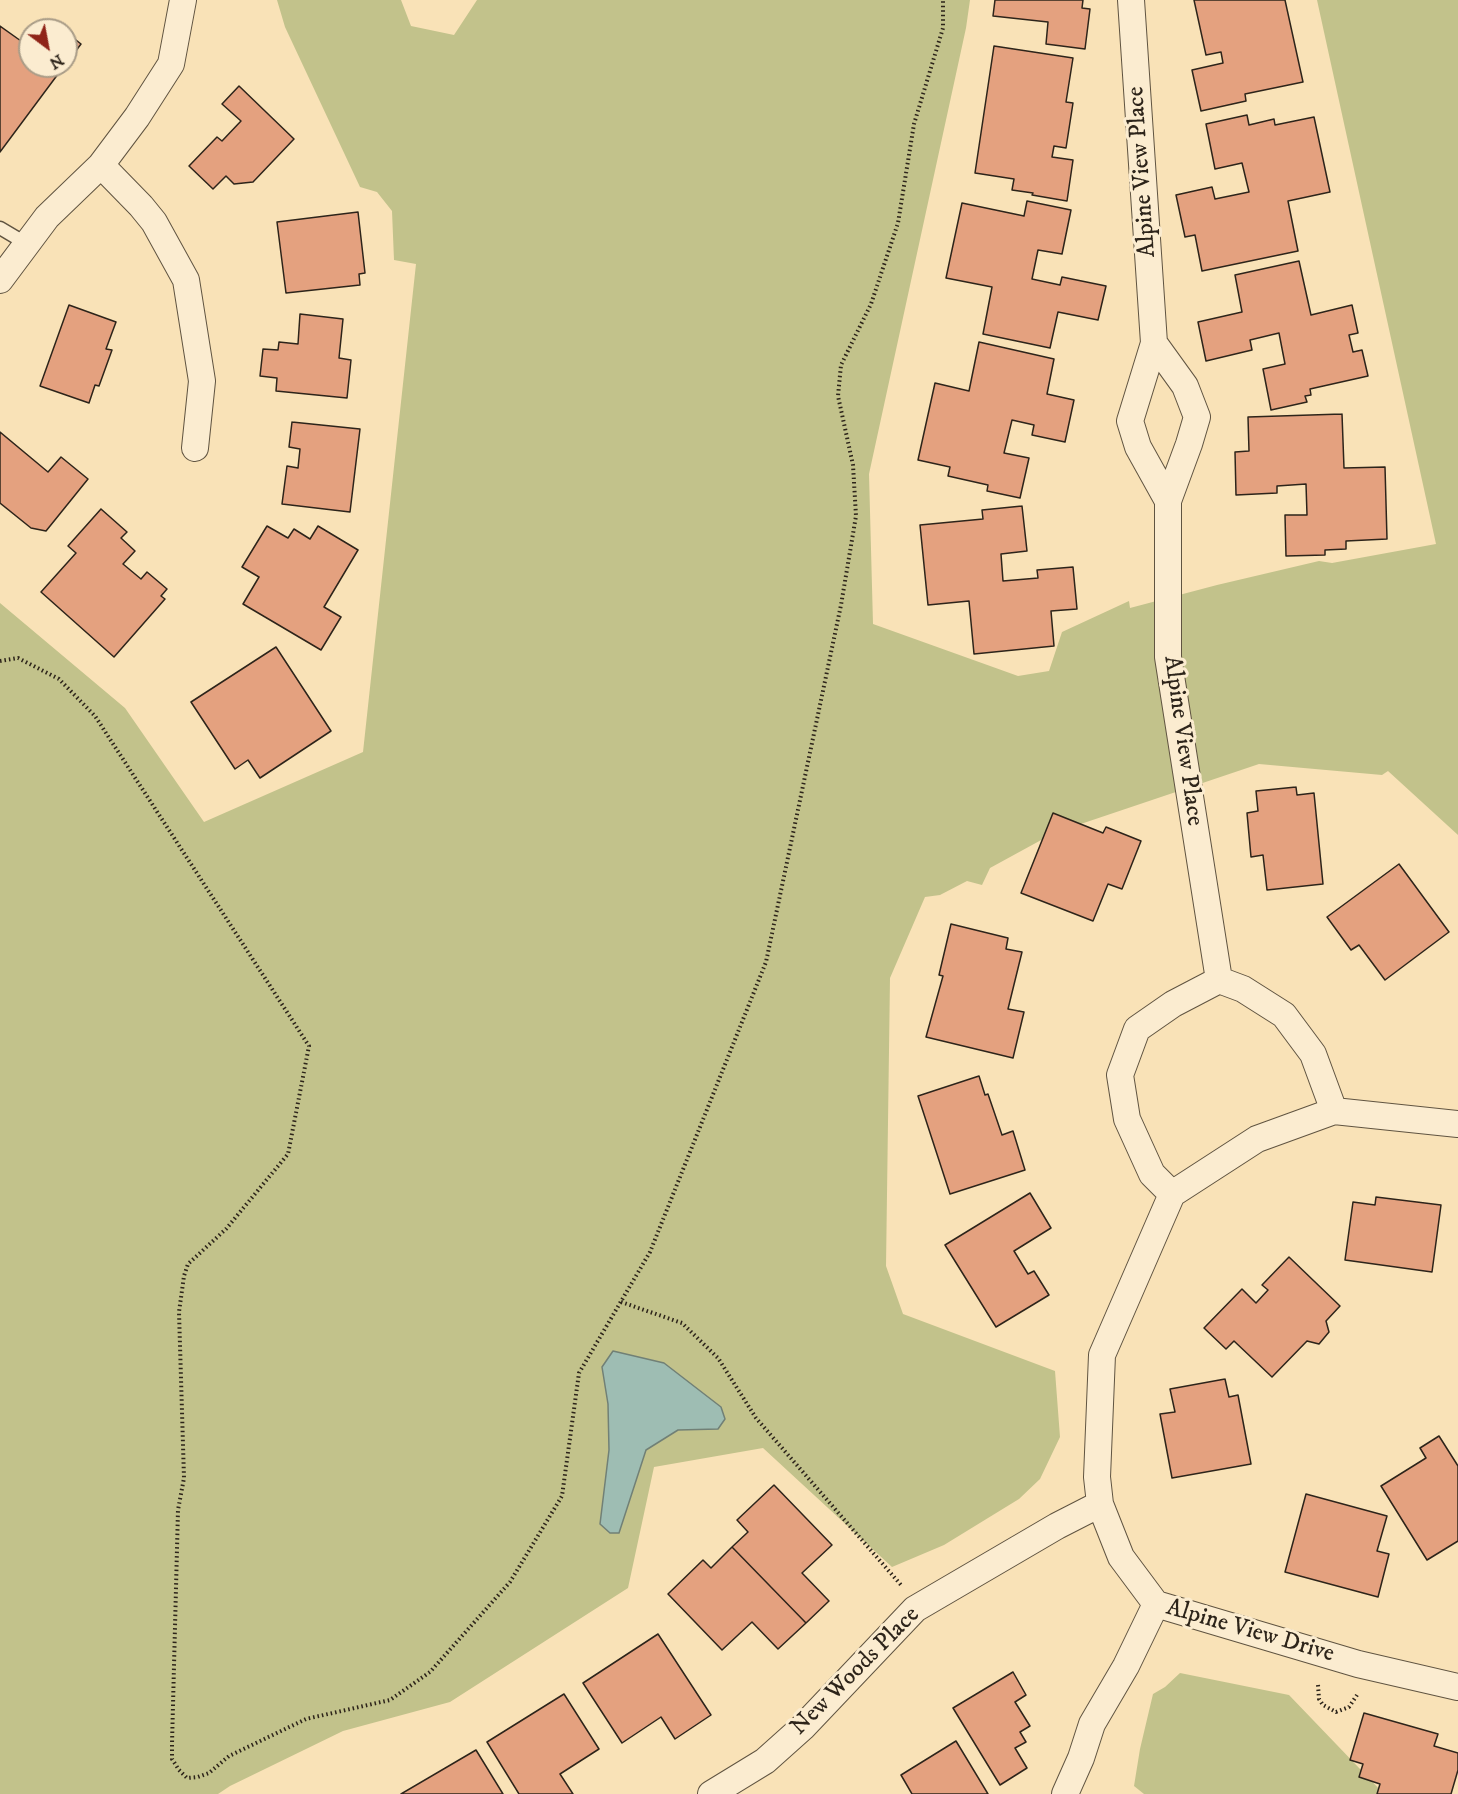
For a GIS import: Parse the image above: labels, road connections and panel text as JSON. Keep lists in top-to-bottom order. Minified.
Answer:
{"streets":{"street":["Alpine View Place","Alpine View Drive","New Woods Place"]},"crossings":[["Alpine View Drive","New Woods Place"]],"north":"bottom right"}
